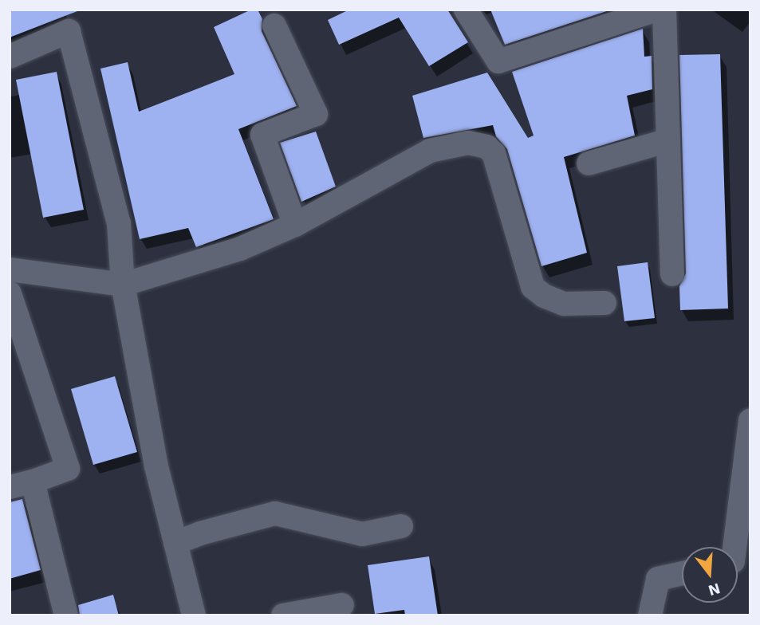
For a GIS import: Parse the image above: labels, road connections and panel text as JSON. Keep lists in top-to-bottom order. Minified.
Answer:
{"north":"bottom"}
